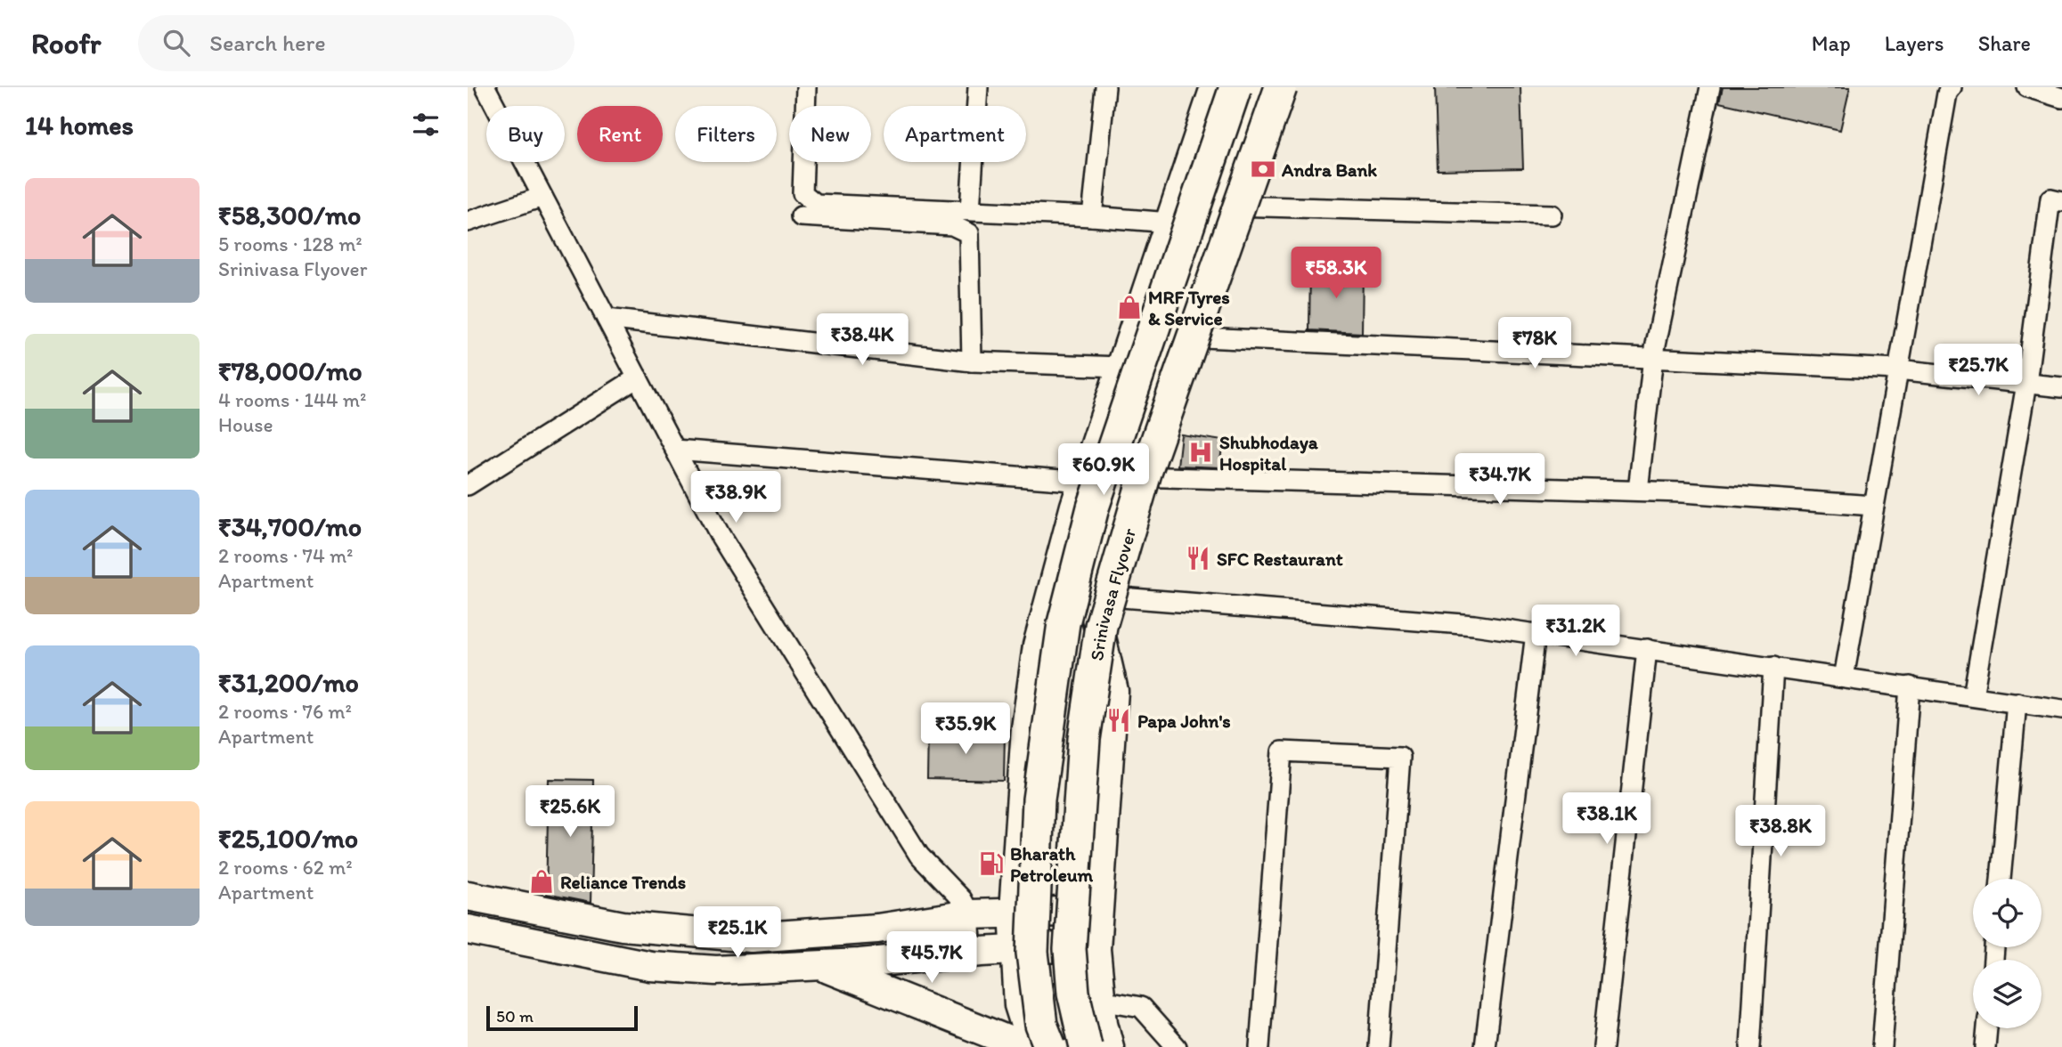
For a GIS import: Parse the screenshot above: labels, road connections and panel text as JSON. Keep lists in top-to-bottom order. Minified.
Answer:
{"streets":{"main road":["Srinivasa Flyover"]},"places":{"bank":["Andra Bank"],"shop":["MRF Tyres & Service","Reliance Trends"],"hospital":["Shubhodaya Hospital"],"restaurant":["SFC Restaurant","Papa John's"],"fuel station":["Bharath Petroleum"]},"scale_bar":"50 m","page":{"header":"Roofr","search":"Search here","nav":["Map","Layers","Share"],"heading":"14 homes","chip":["Buy","Rent","Filters","New","Apartment"],"list":[{"name":"₹58,300/mo","note":"5 rooms · 128 m² · Srinivasa Flyover"},{"name":"₹78,000/mo","note":"4 rooms · 144 m² · House"},{"name":"₹34,700/mo","note":"2 rooms · 74 m² · Apartment"},{"name":"₹31,200/mo","note":"2 rooms · 76 m² · Apartment"},{"name":"₹25,100/mo","note":"2 rooms · 62 m² · Apartment"}],"price":["₹58.3K","₹38.4K","₹78K","₹25.7K","₹60.9K","₹34.7K","₹38.9K","₹31.2K","₹35.9K","₹25.6K","₹38.1K","₹38.8K","₹25.1K","₹45.7K"],"scale":"50 m"}}
